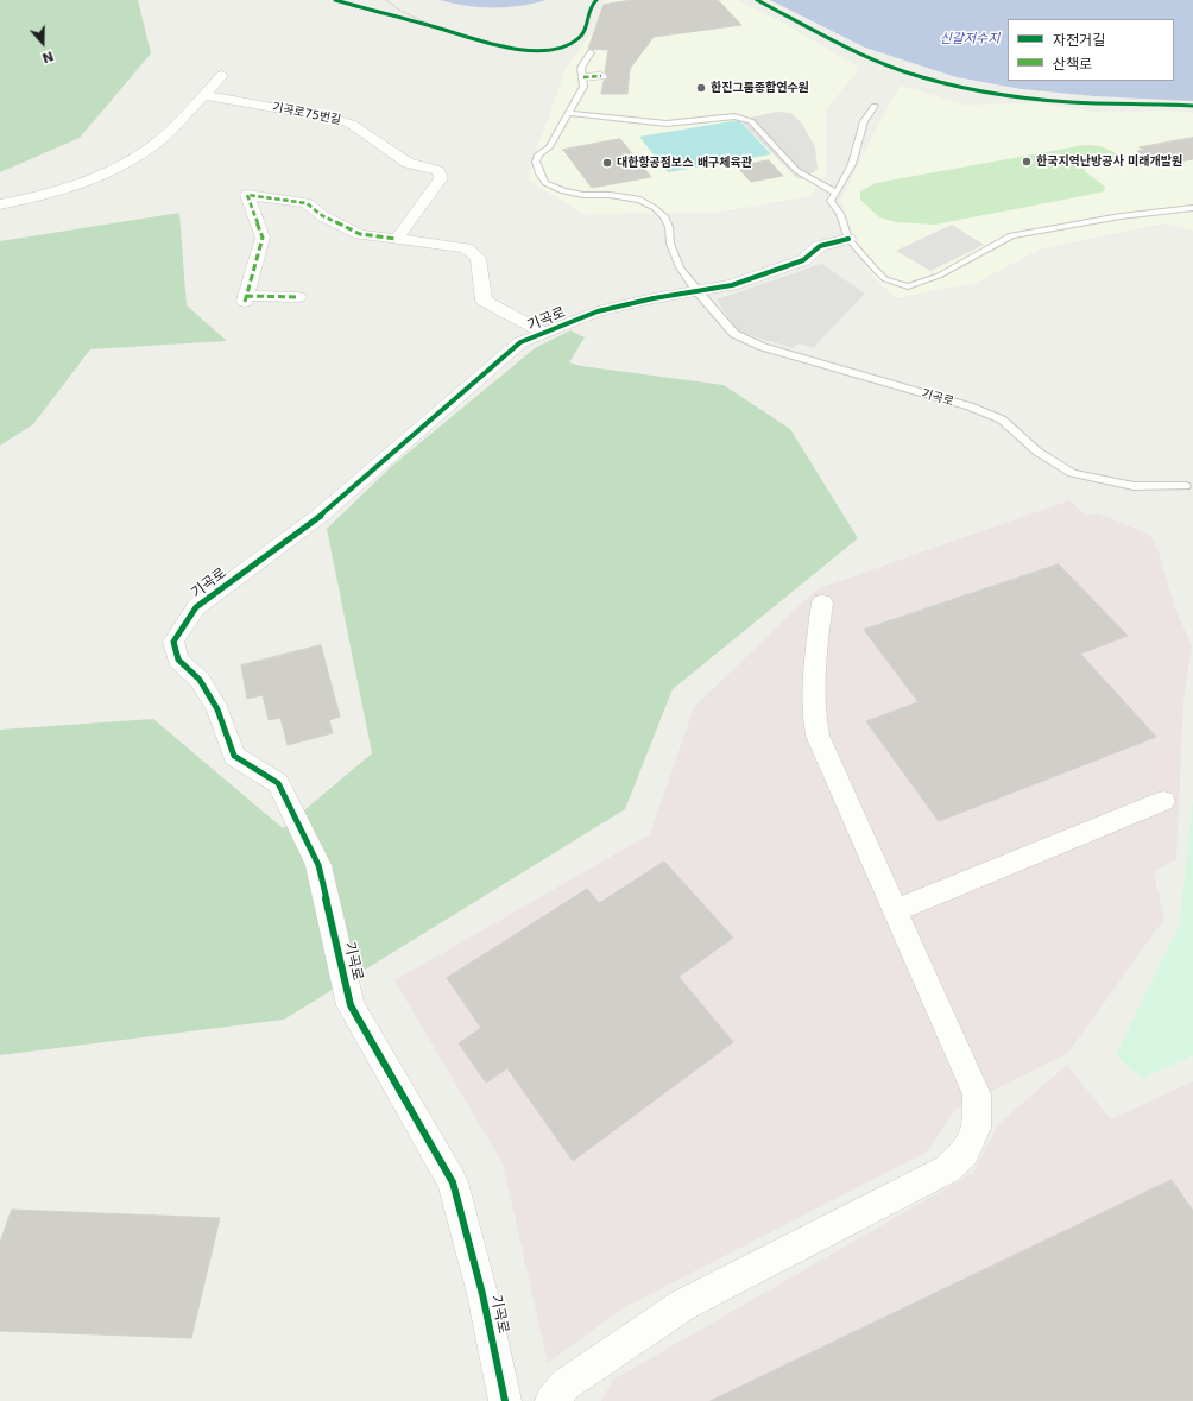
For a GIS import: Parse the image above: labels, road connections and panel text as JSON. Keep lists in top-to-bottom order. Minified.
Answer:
{"streets":{"street":["기곡로75번길","기곡로"]},"water":["신갈저수지"],"places":["한진그룹종합연수원","한국지역난방공사 미래개발원","대한항공점보스 배구체육관"],"legend":["자전거길","산책로"],"north":"bottom"}
